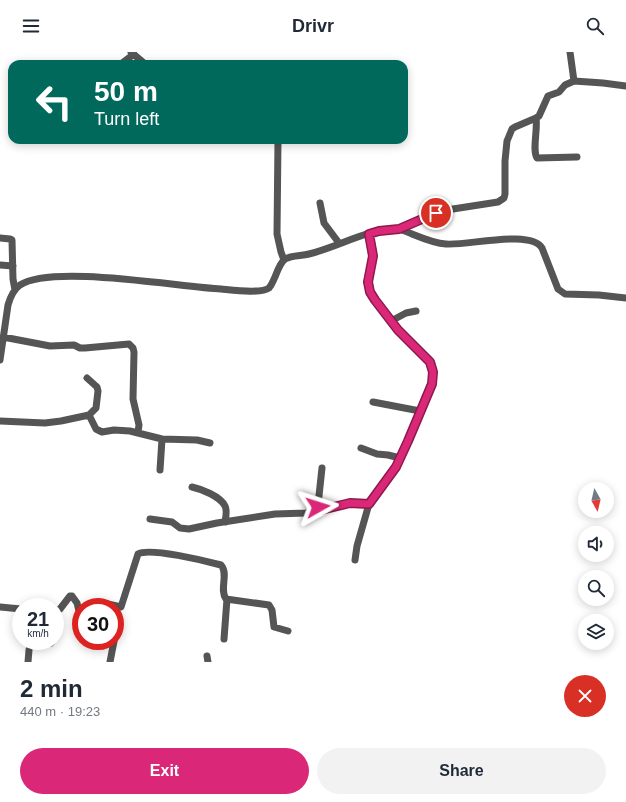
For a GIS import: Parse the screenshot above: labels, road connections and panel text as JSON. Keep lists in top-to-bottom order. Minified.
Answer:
{"north":"bottom","page":{"header":"Drivr","turn":["50 m","Turn left"],"speed":"21 km/h","limit":"30","heading":["2 min","440 m · 19:23"],"buttons":["Exit","Share"]}}
